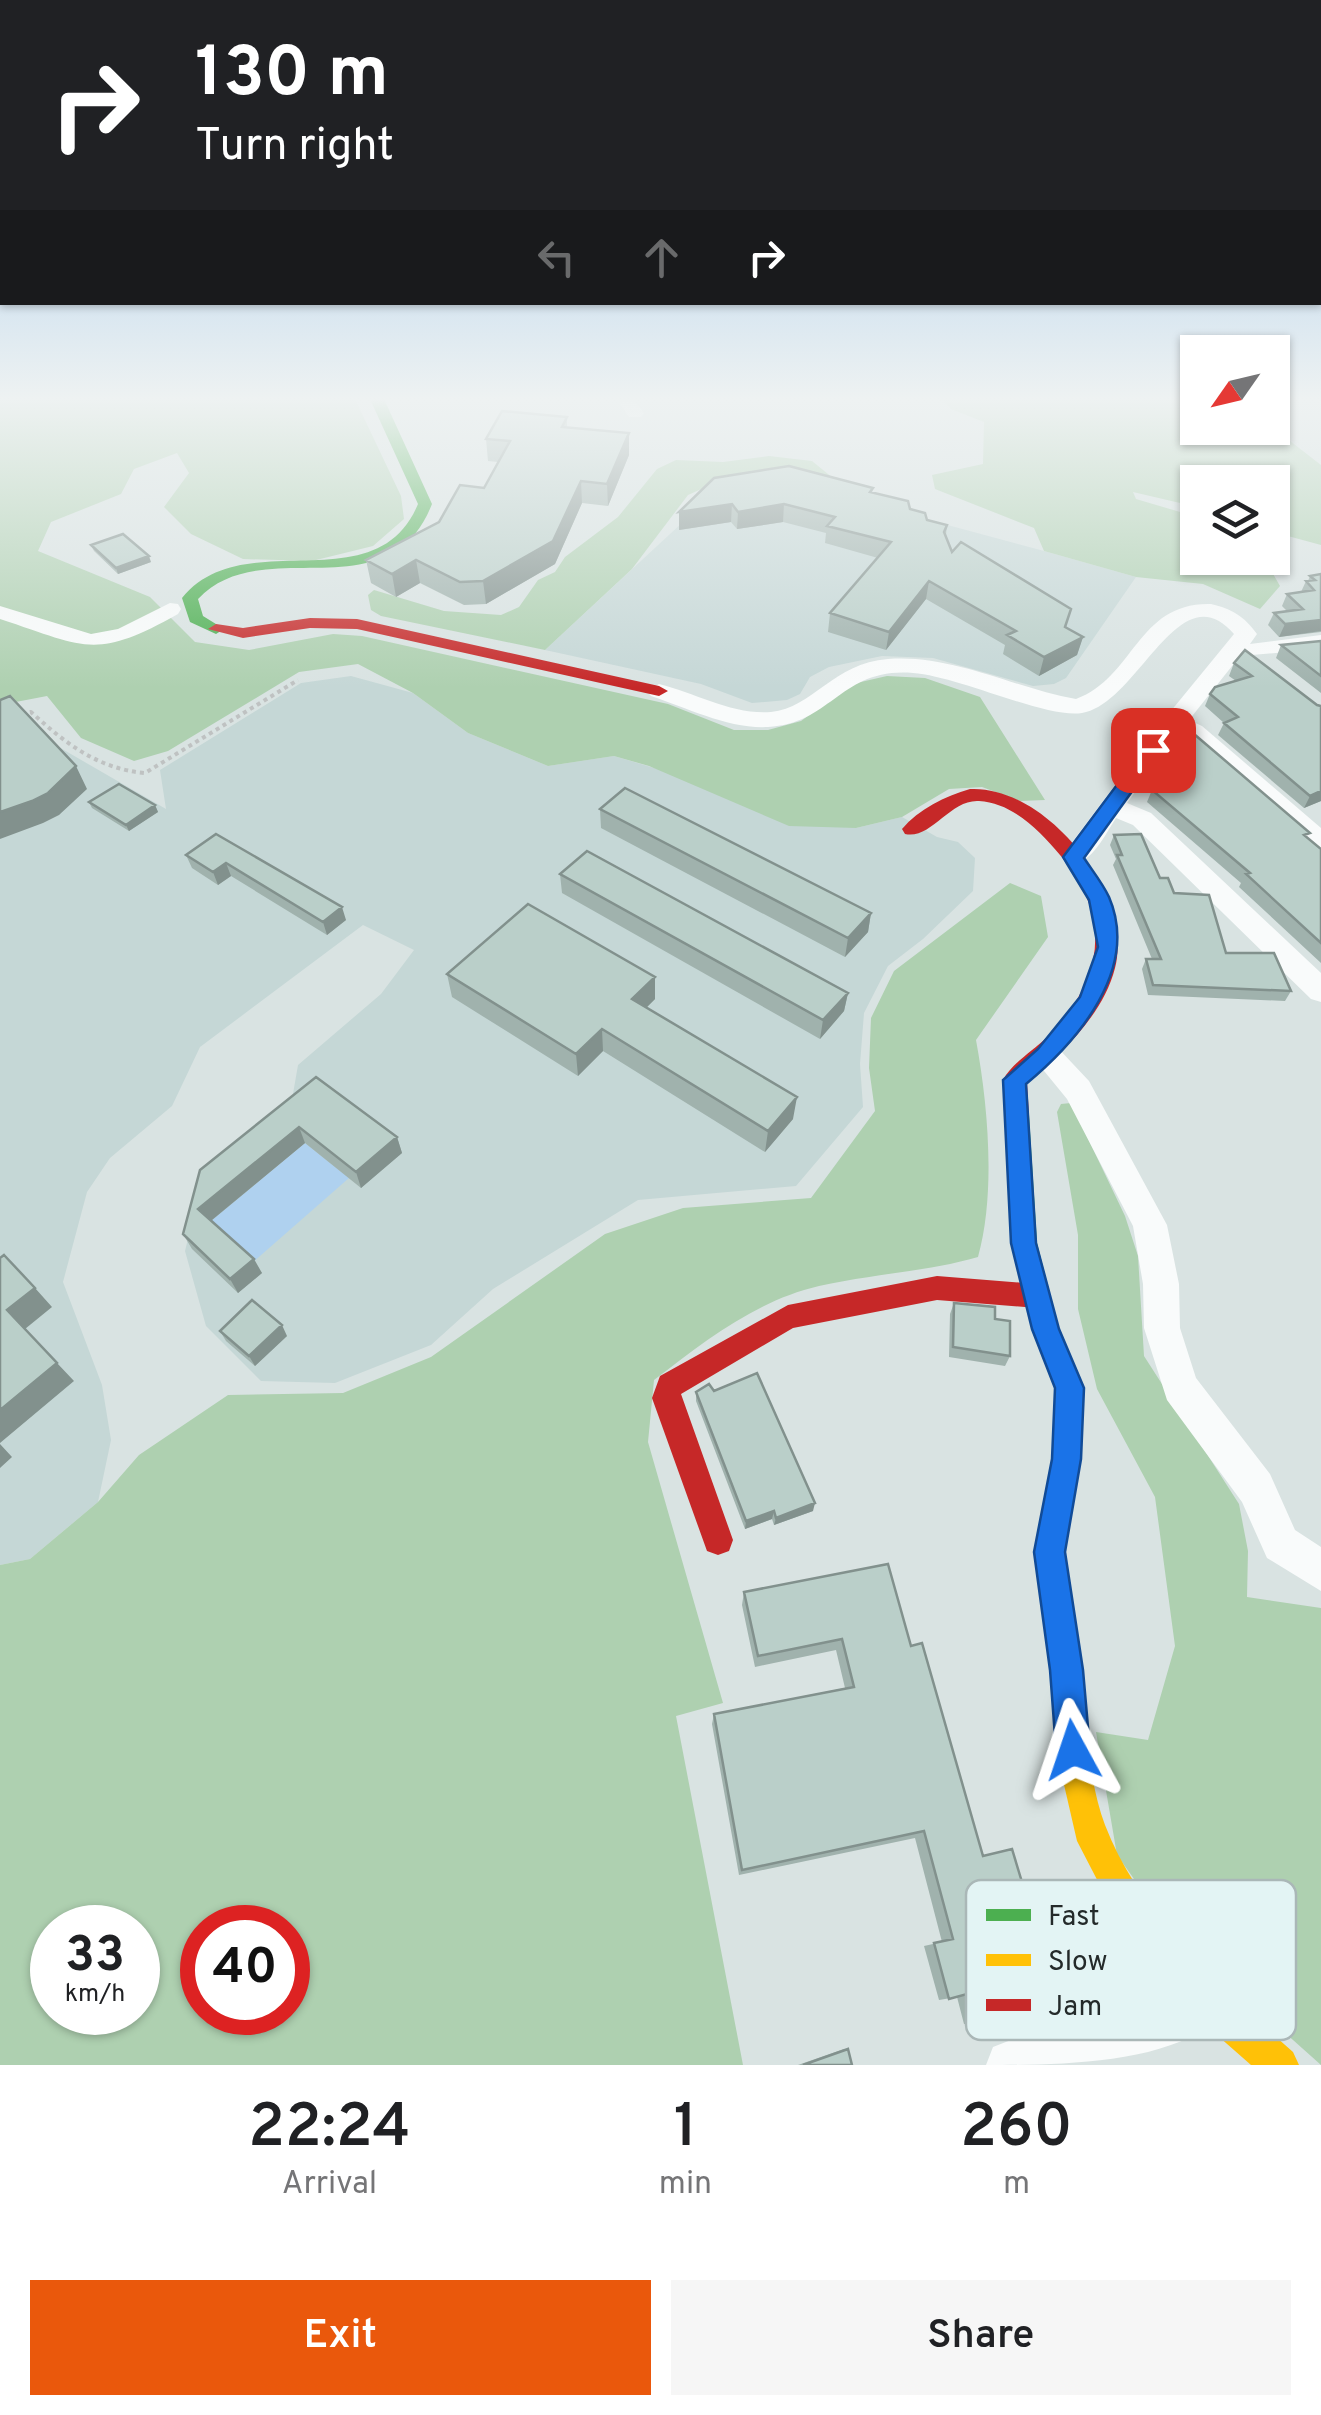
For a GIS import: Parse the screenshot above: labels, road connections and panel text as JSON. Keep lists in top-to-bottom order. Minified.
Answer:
{"legend":["Fast","Slow","Jam"],"north":"bottom left","page":{"turn":["130 m","Turn right"],"speed":"33 km/h","limit":"40","eta":["22:24","Arrival","1","min","260","m"],"buttons":["Exit","Share"]}}
